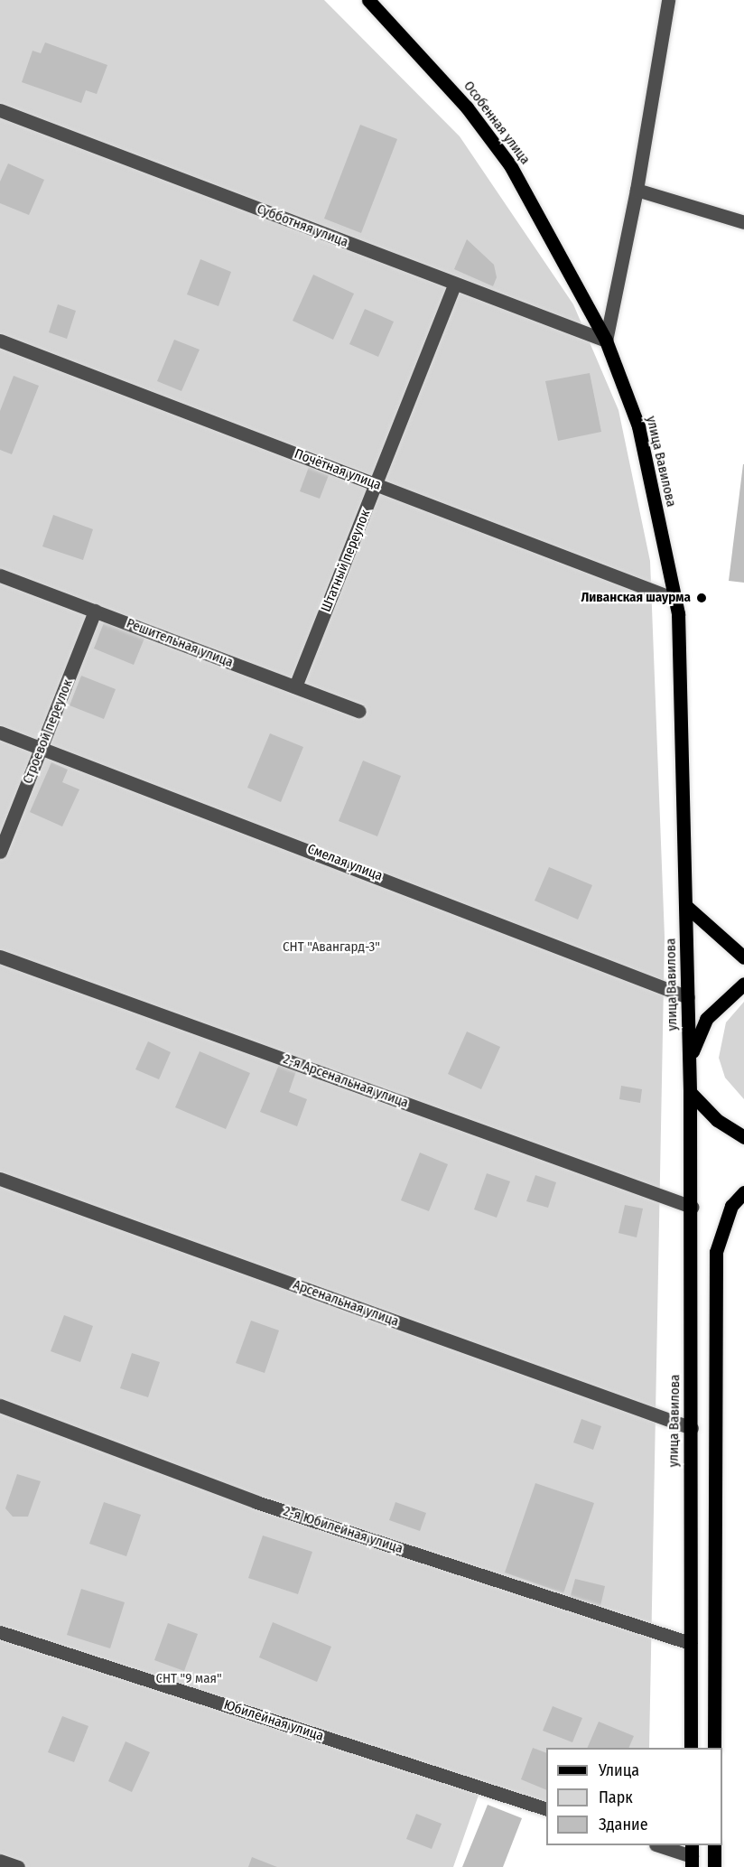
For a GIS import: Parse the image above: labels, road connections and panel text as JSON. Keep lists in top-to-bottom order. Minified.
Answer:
{"streets":{"main road":["Особенная улица","улица Вавилова"],"street":["Субботняя улица","Почётная улица","Штатный переулок","Решительная улица","Строевой переулок","Смелая улица","2-я Арсенальная улица","Арсенальная улица","2-я Юбилейная улица","Юбилейная улица"]},"crossings":[["Особенная улица","Субботняя улица"],["Особенная улица","улица Вавилова"],["Субботняя улица","улица Вавилова"],["Субботняя улица","Штатный переулок"],["улица Вавилова","Почётная улица"],["улица Вавилова","Смелая улица"],["улица Вавилова","2-я Арсенальная улица"],["улица Вавилова","Арсенальная улица"],["улица Вавилова","2-я Юбилейная улица"],["Почётная улица","Штатный переулок"],["Штатный переулок","Решительная улица"],["Решительная улица","Строевой переулок"],["Строевой переулок","Смелая улица"]],"parks":["СНТ \"Авангард-3\"","СНТ \"9 мая\""],"places":["Ливанская шаурма"],"legend":["Улица","Парк","Здание"]}
